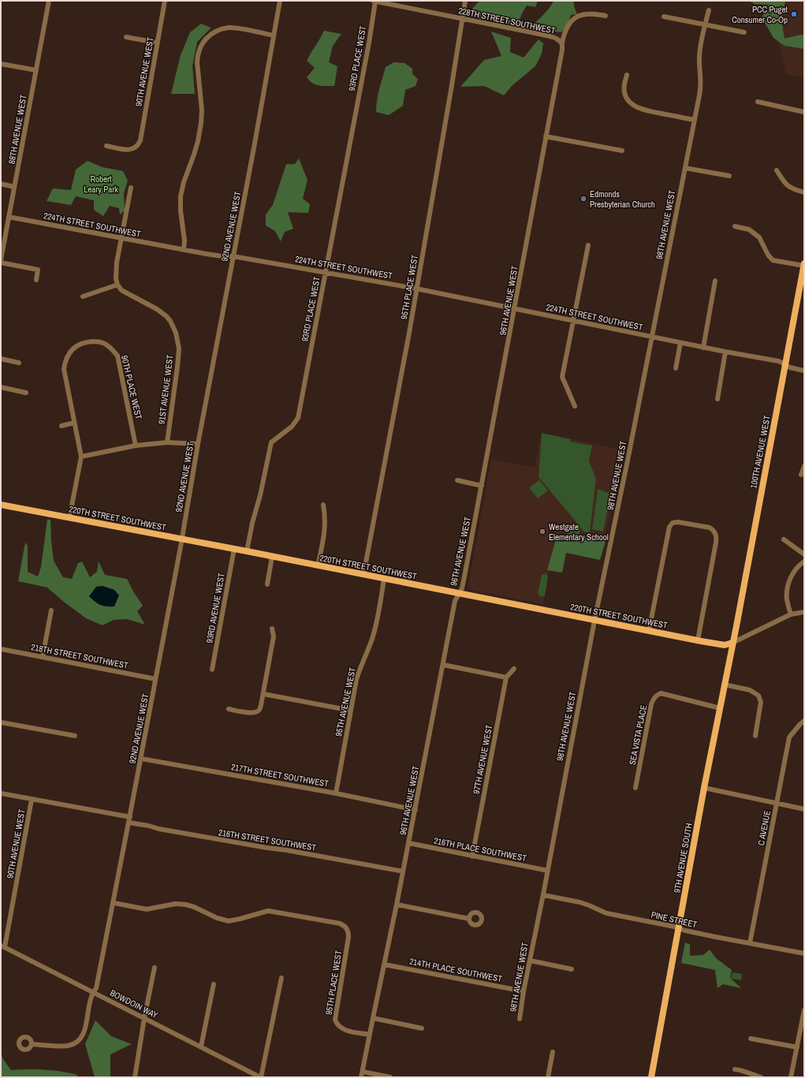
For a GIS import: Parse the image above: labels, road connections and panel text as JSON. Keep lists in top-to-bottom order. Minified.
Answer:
{"streets":{"main road":["100TH AVENUE WEST","220TH STREET SOUTHWEST","9TH AVENUE SOUTH"],"street":["228TH STREET SOUTHWEST","93RD PLACE WEST","90TH AVENUE WEST","88TH AVENUE WEST","224TH STREET SOUTHWEST","98TH AVENUE WEST","92ND AVENUE WEST","95TH PLACE WEST","96TH AVENUE WEST","90TH PLACE WEST","91ST AVENUE WEST","93RD AVENUE WEST","218TH STREET SOUTHWEST","95TH AVENUE WEST","SEA VISTA PLACE","97TH AVENUE WEST","217TH STREET SOUTHWEST","C AVENUE","216TH STREET SOUTHWEST","216TH PLACE SOUTHWEST","PINE STREET","214TH PLACE SOUTHWEST","BOWDOIN WAY"]},"crossings":[["228TH STREET SOUTHWEST","93RD PLACE WEST"],["228TH STREET SOUTHWEST","95TH PLACE WEST"],["228TH STREET SOUTHWEST","96TH AVENUE WEST"],["93RD PLACE WEST","224TH STREET SOUTHWEST"],["93RD PLACE WEST","220TH STREET SOUTHWEST"],["90TH AVENUE WEST","BOWDOIN WAY"],["88TH AVENUE WEST","224TH STREET SOUTHWEST"],["224TH STREET SOUTHWEST","98TH AVENUE WEST"],["224TH STREET SOUTHWEST","92ND AVENUE WEST"],["224TH STREET SOUTHWEST","95TH PLACE WEST"],["224TH STREET SOUTHWEST","96TH AVENUE WEST"],["224TH STREET SOUTHWEST","100TH AVENUE WEST"],["98TH AVENUE WEST","220TH STREET SOUTHWEST"],["98TH AVENUE WEST","216TH PLACE SOUTHWEST"],["98TH AVENUE WEST","PINE STREET"],["98TH AVENUE WEST","214TH PLACE SOUTHWEST"],["92ND AVENUE WEST","95TH PLACE WEST"],["92ND AVENUE WEST","220TH STREET SOUTHWEST"],["92ND AVENUE WEST","218TH STREET SOUTHWEST"],["92ND AVENUE WEST","217TH STREET SOUTHWEST"],["92ND AVENUE WEST","216TH STREET SOUTHWEST"],["92ND AVENUE WEST","BOWDOIN WAY"],["95TH PLACE WEST","96TH AVENUE WEST"],["95TH PLACE WEST","220TH STREET SOUTHWEST"],["96TH AVENUE WEST","220TH STREET SOUTHWEST"],["96TH AVENUE WEST","217TH STREET SOUTHWEST"],["96TH AVENUE WEST","216TH STREET SOUTHWEST"],["96TH AVENUE WEST","216TH PLACE SOUTHWEST"],["96TH AVENUE WEST","214TH PLACE SOUTHWEST"],["100TH AVENUE WEST","220TH STREET SOUTHWEST"],["100TH AVENUE WEST","9TH AVENUE SOUTH"],["220TH STREET SOUTHWEST","93RD AVENUE WEST"],["220TH STREET SOUTHWEST","95TH AVENUE WEST"],["220TH STREET SOUTHWEST","9TH AVENUE SOUTH"],["95TH AVENUE WEST","217TH STREET SOUTHWEST"],["SEA VISTA PLACE","9TH AVENUE SOUTH"],["97TH AVENUE WEST","216TH PLACE SOUTHWEST"],["C AVENUE","PINE STREET"],["9TH AVENUE SOUTH","PINE STREET"]],"parks":["Robert Leary Park"],"places":["PCC Puget Consumer Co-Op","Edmonds Presbyterian Church","Westgate Elementary School"]}
